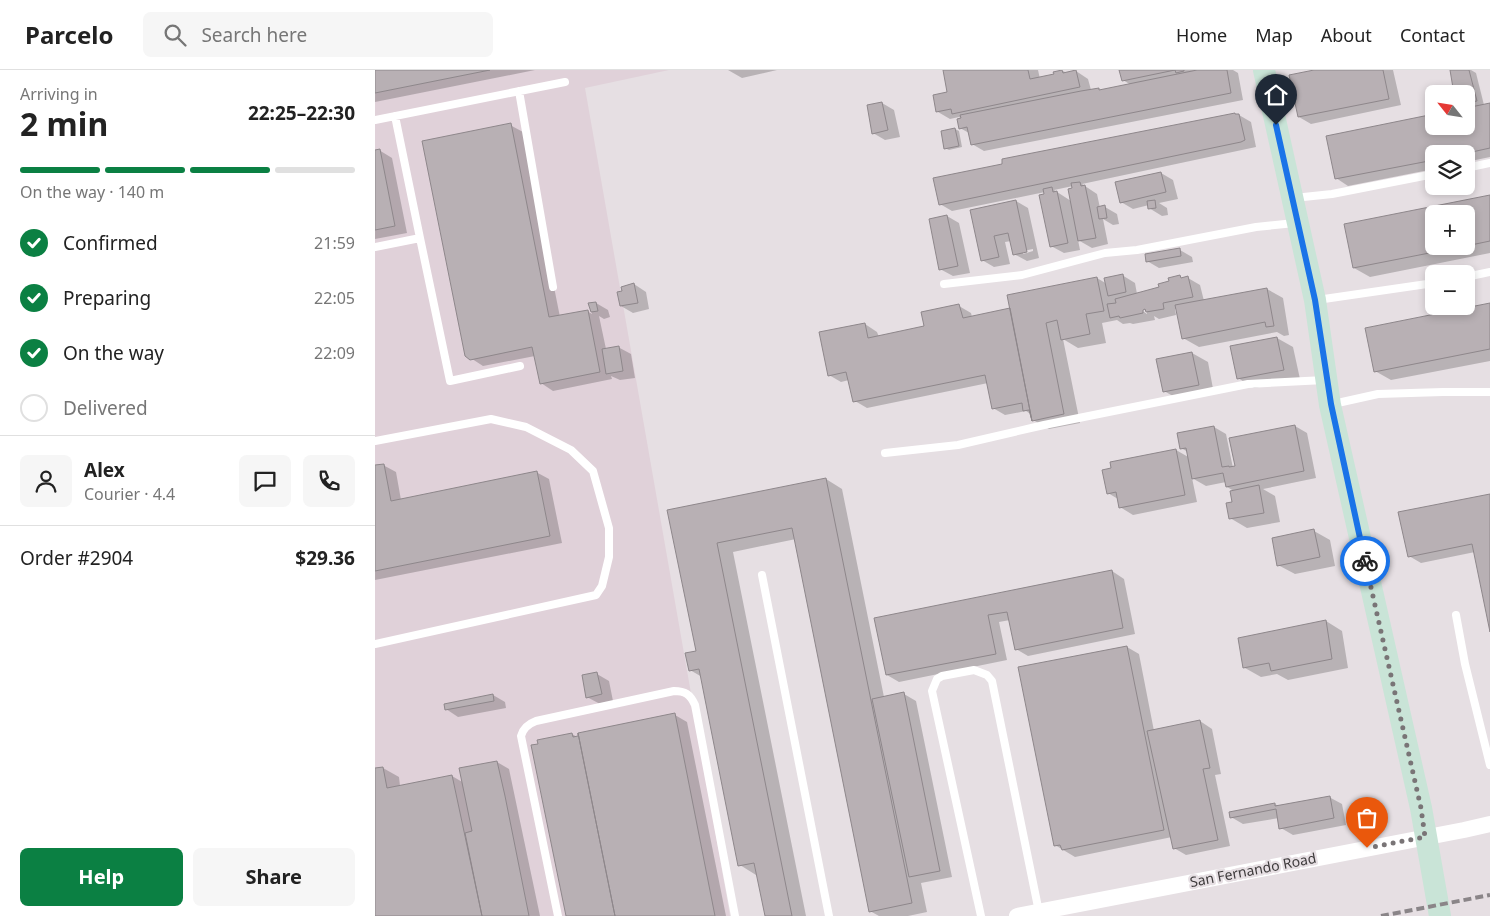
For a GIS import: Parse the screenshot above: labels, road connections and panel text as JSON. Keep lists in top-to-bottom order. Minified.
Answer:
{"streets":{"street":["San Fernando Road"]},"north":"top left","page":{"header":"Parcelo","search":"Search here","nav":["Home","Map","About","Contact"],"heading":["2 min","Arriving in","22:25–22:30"],"panel":["Alex","Courier · 4.4","Order #2904","$29.36"],"map_buttons":["+","−"],"bar":"On the way · 140 m","list":[["Confirmed","21:59"],["Preparing","22:05"],["On the way","22:09"],"Delivered"],"buttons":["Help","Share"]}}
